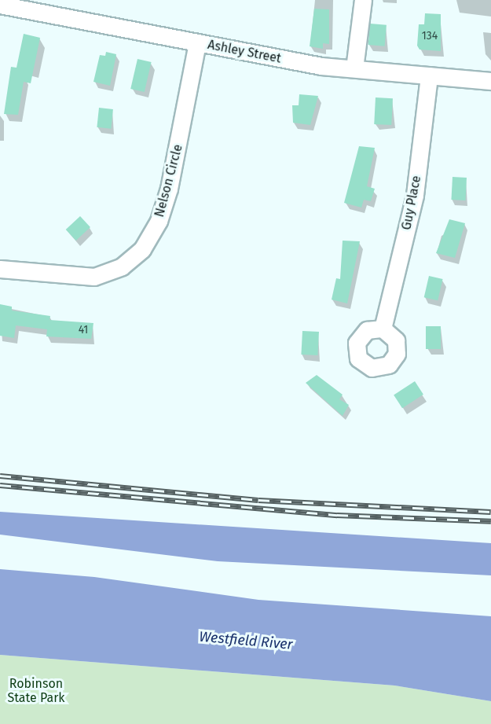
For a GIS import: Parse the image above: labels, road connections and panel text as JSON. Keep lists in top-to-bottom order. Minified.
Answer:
{"streets":{"street":["Ashley Street","Nelson Circle","Guy Place"]},"crossings":[["Ashley Street","Nelson Circle"],["Ashley Street","Guy Place"]],"water":["Westfield River"],"parks":["Robinson State Park"],"house_numbers":["134","41"]}
